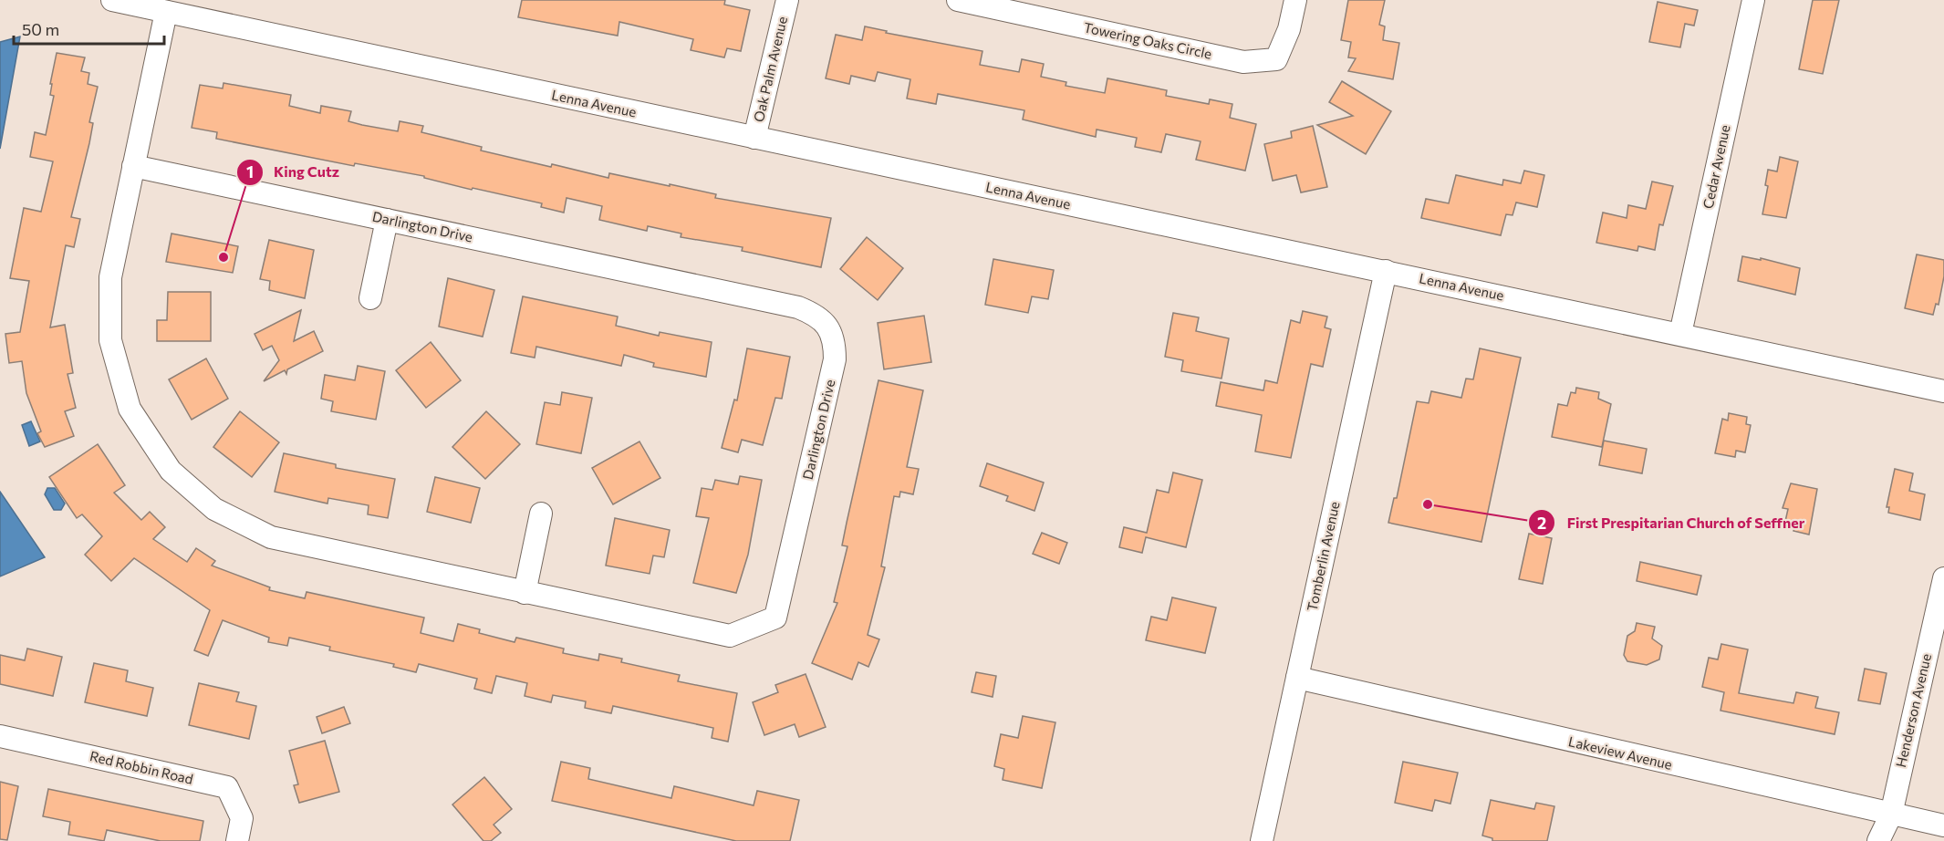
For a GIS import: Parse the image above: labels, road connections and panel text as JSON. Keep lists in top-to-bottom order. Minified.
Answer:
{"streets":{"street":["Towering Oaks Circle","Oak Palm Avenue","Lenna Avenue","Cedar Avenue","Darlington Drive","Tomberlin Avenue","Henderson Avenue","Lakeview Avenue","Red Robbin Road"]},"crossings":[["Oak Palm Avenue","Lenna Avenue"],["Lenna Avenue","Cedar Avenue"],["Lenna Avenue","Tomberlin Avenue"],["Tomberlin Avenue","Lakeview Avenue"],["Henderson Avenue","Lakeview Avenue"]],"places":["King Cutz","First Prespitarian Church of Seffner"],"scale_bar":"50 m"}
